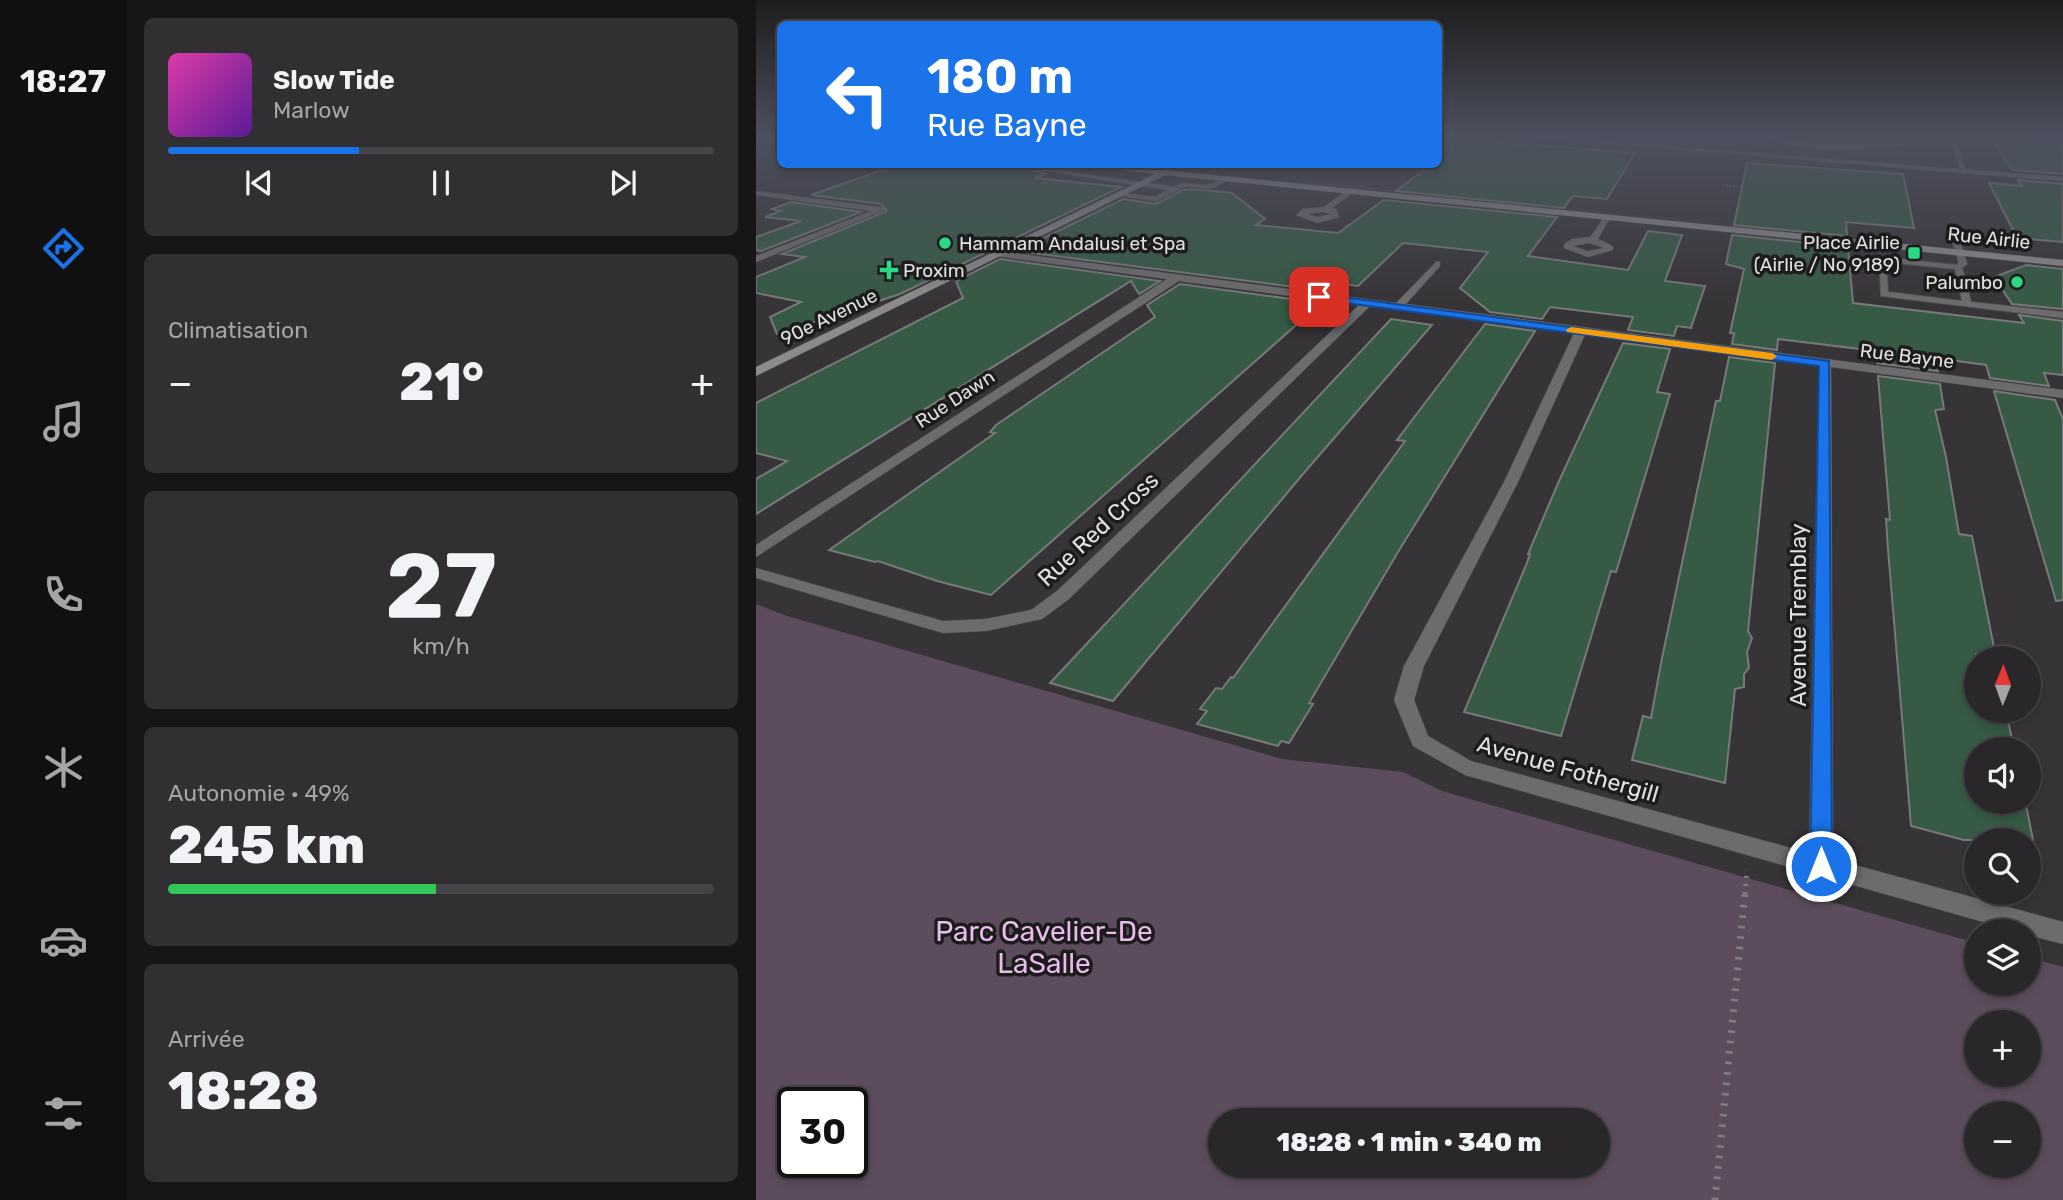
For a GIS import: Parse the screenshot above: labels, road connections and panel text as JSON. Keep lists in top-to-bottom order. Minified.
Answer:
{"streets":{"main road":["Rue Airlie","90e Avenue"],"street":["Rue Bayne","Rue Dawn","Rue Red Cross","Avenue Tremblay","Avenue Fothergill"]},"crossings":[["90e Avenue","Rue Bayne"],["Rue Bayne","Rue Dawn"],["Rue Bayne","Rue Red Cross"],["Rue Bayne","Avenue Tremblay"],["Rue Bayne","Avenue Fothergill"],["Avenue Tremblay","Avenue Fothergill"]],"parks":["Parc Cavelier-De LaSalle"],"places":{"other":["Hammam Andalusi et Spa","Palumbo"],"transit":["Place Airlie (Airlie / No 9189)"],"health":["Proxim"]},"north":"top","page":{"tabs":"18:27","turn":["180 m","Rue Bayne"],"song":["Slow Tide","Marlow"],"tile":["Climatisation",["27","km/h"],["Autonomie · 49%","245 km"],["Arrivée","18:28"]],"heat":["−","21°","+"],"map_buttons":["+","−"],"limit":"30","trip":"18:28 · 1 min · 340 m"}}
